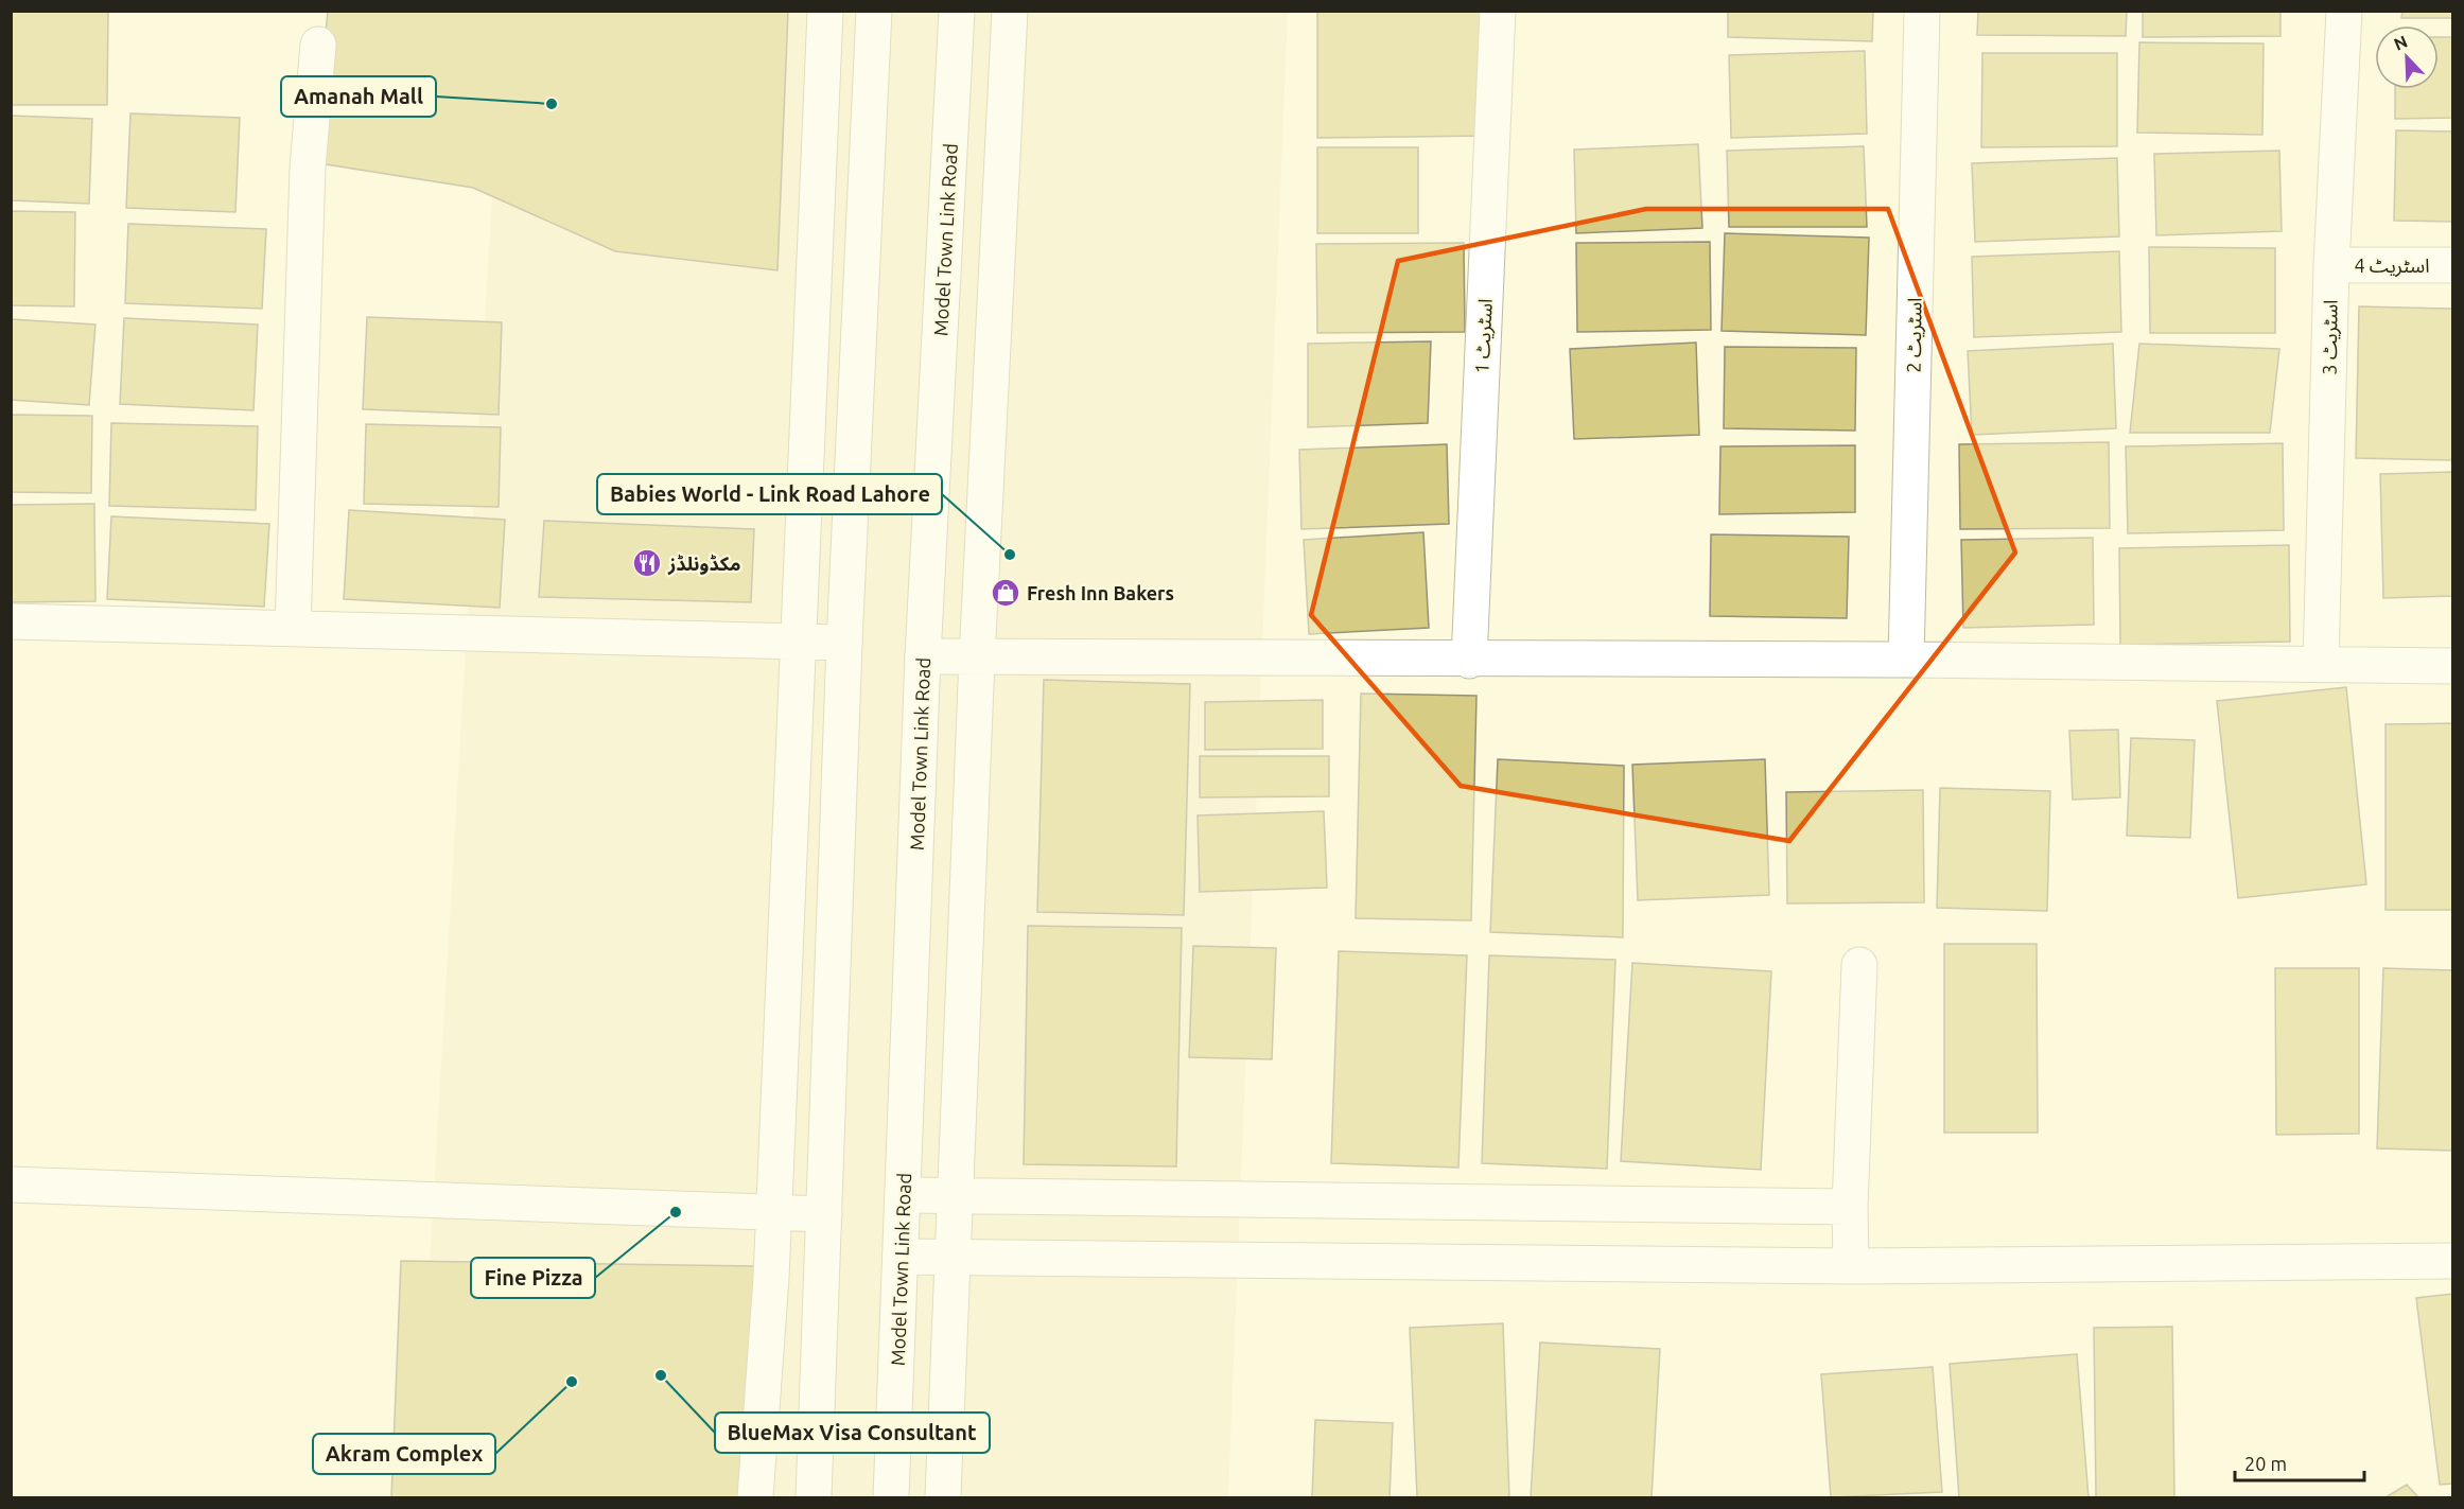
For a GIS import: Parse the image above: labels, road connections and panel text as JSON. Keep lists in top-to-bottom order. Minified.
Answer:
{"streets":{"street":["Model Town Link Road","اسٹریٹ 4","اسٹریٹ 2","اسٹریٹ 1","اسٹریٹ 3"]},"crossings":[["اسٹریٹ 4","اسٹریٹ 3"]],"places":{"other":["Amanah Mall","Babies World - Link Road Lahore","Fine Pizza","BlueMax Visa Consultant","Akram Complex"],"restaurant":["مکڈونلڈز"],"shop":["Fresh Inn Bakers"]},"scale_bar":"20 m","north":"top left"}
